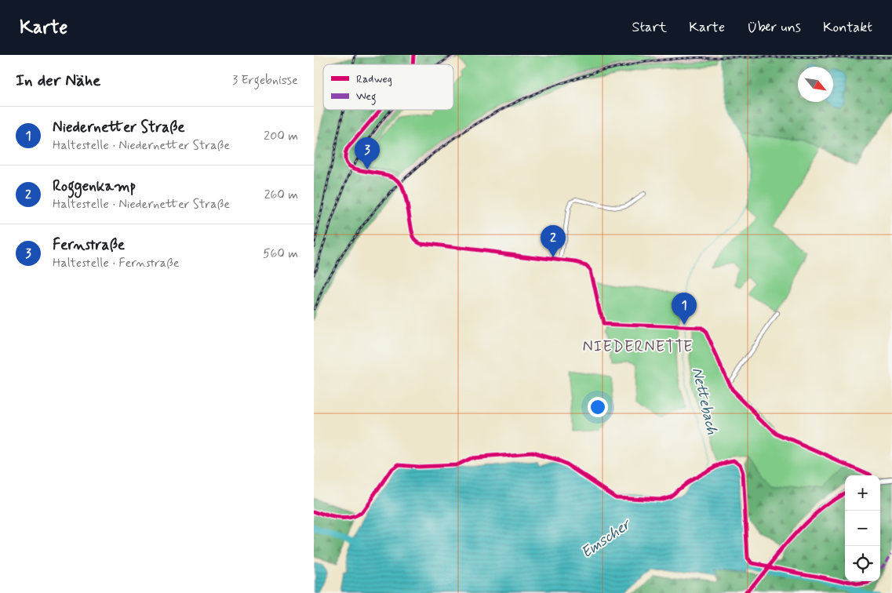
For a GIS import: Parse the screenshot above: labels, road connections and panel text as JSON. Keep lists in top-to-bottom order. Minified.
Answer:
{"districts":["NIEDERNETTE"],"water":["Nettebach","Emscher"],"legend":["Radweg","Weg"],"north":"bottom right","page":{"header":"Karte","nav":["Start","Karte","Über uns","Kontakt"],"heading":["In der Nähe","3 Ergebnisse"],"list":[{"mark":"1","name":"Niedernetter Straße","note":"Haltestelle · Niedernetter Straße","value":"200 m"},{"mark":"2","name":"Roggenkamp","note":"Haltestelle · Niedernetter Straße","value":"260 m"},{"mark":"3","name":"Fernstraße","note":"Haltestelle · Fernstraße","value":"560 m"}],"pins":["3","2","1"],"map_buttons":["+","−"]}}
